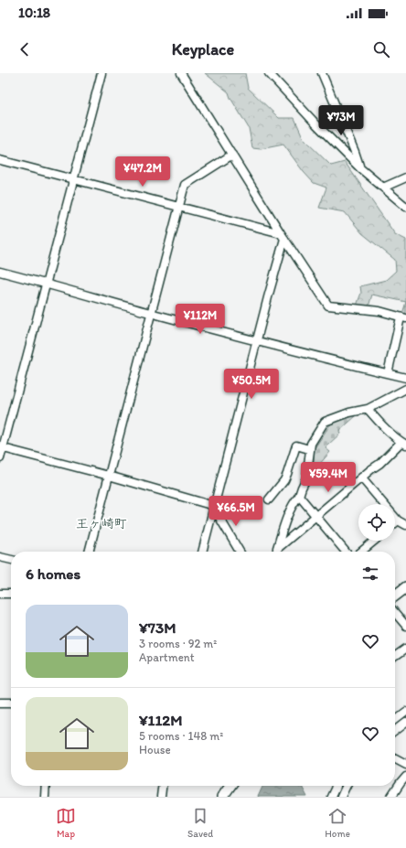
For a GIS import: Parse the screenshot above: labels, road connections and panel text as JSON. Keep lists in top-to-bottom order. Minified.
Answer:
{"districts":["王ヶ崎町"],"page":{"status":"10:18","header":"Keyplace","price":["¥73M","¥47.2M","¥112M","¥50.5M","¥59.4M","¥66.5M"],"heading":"6 homes","list":[{"name":"¥73M","note":"3 rooms · 92 m² · Apartment"},{"name":"¥112M","note":"5 rooms · 148 m² · House"}],"tabs":["Map","Saved","Home"]}}
